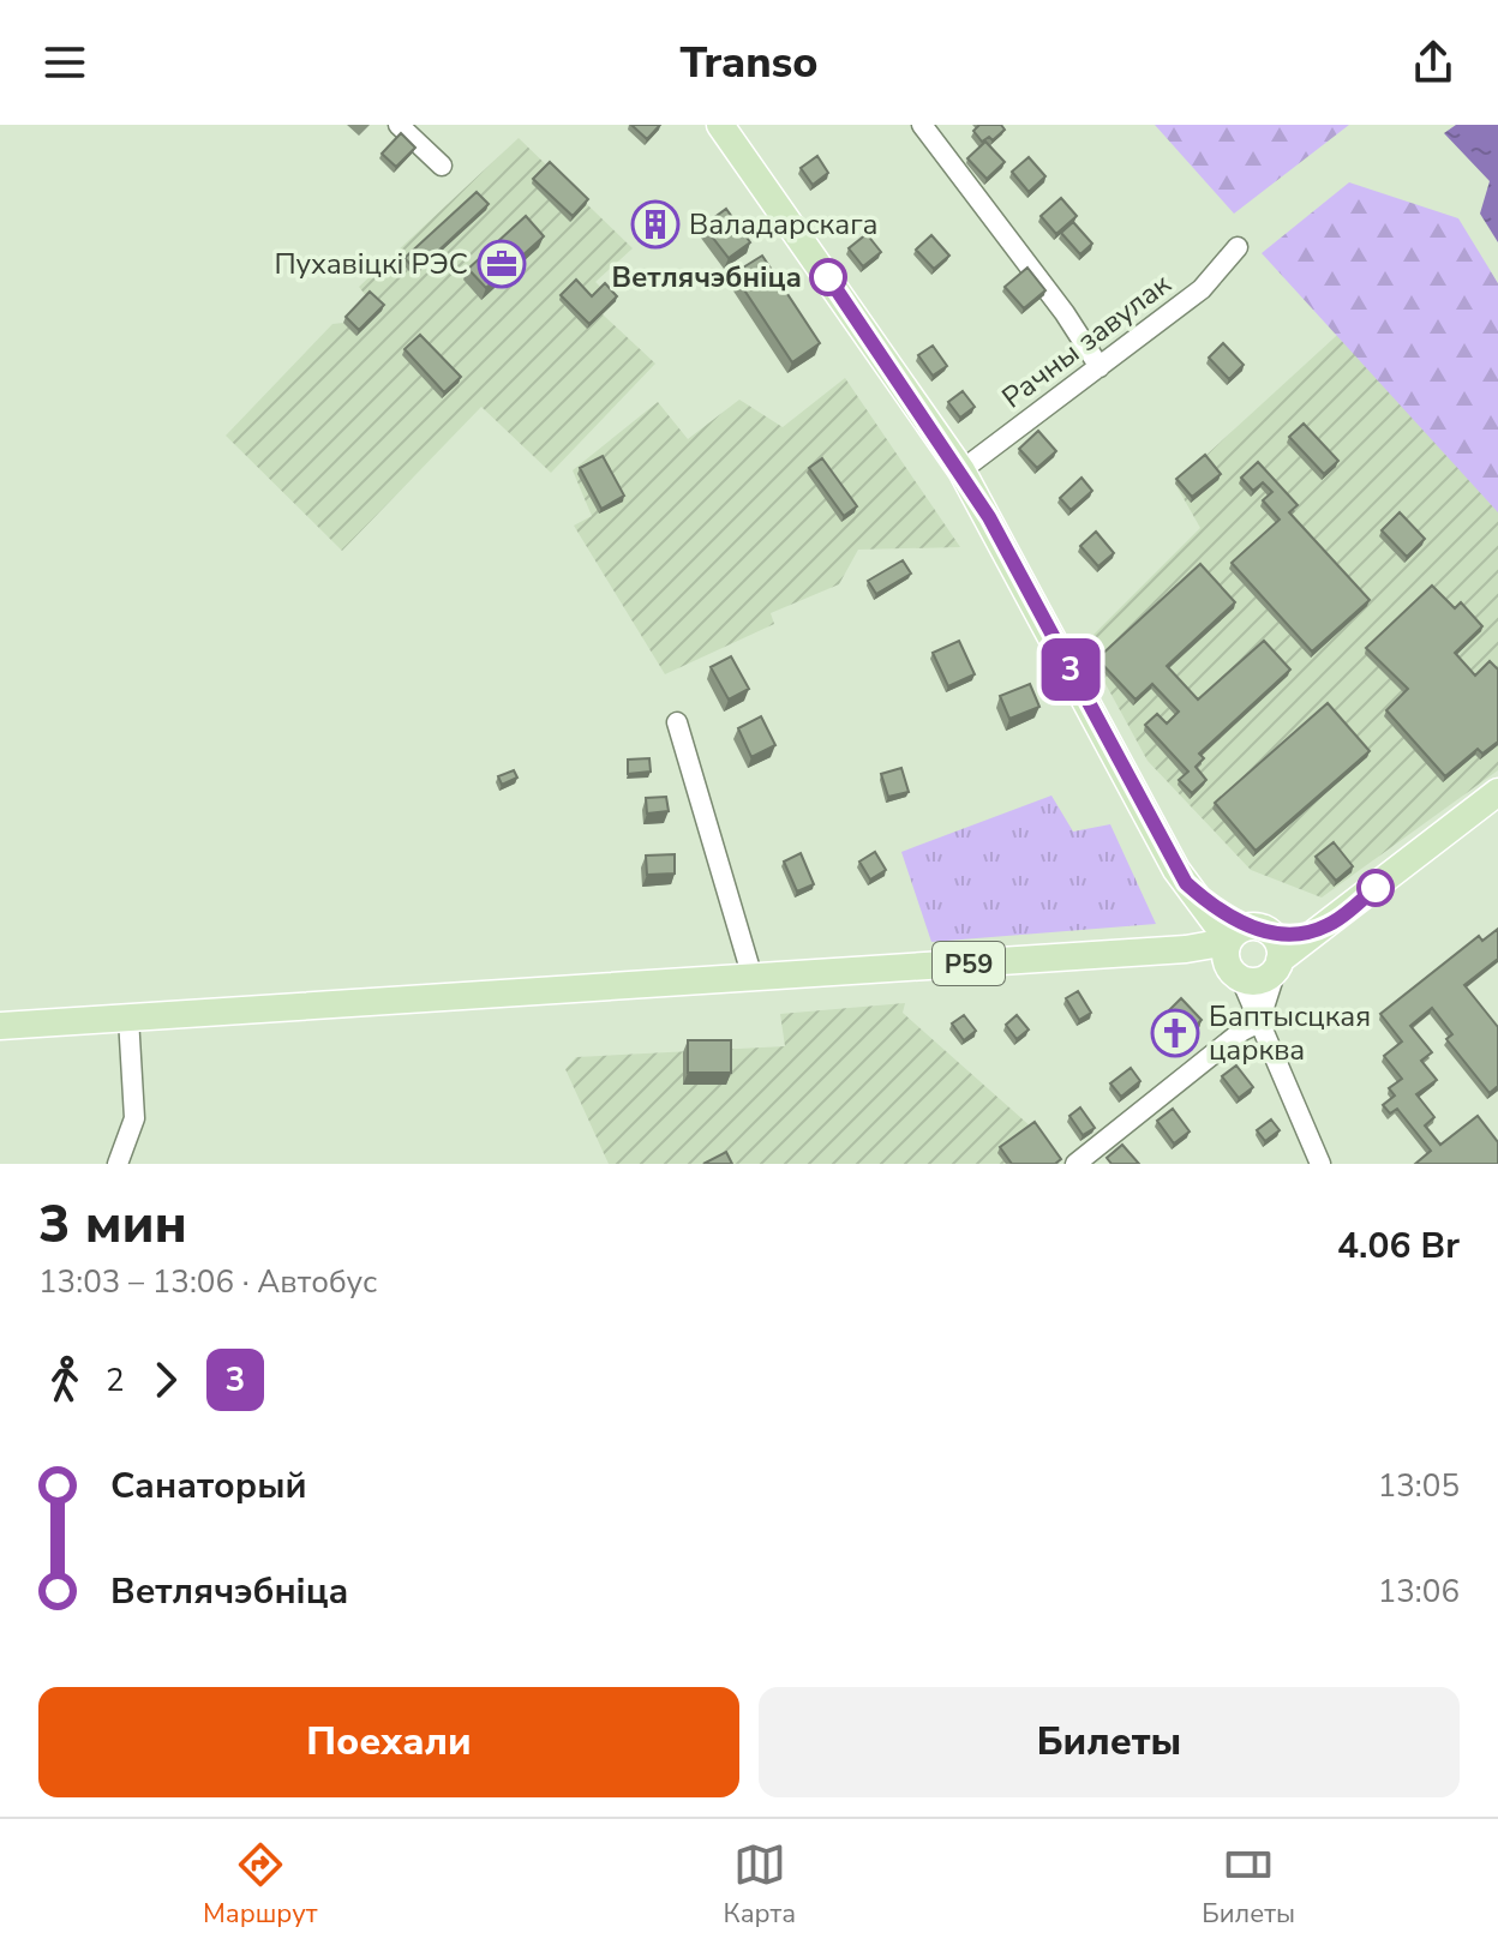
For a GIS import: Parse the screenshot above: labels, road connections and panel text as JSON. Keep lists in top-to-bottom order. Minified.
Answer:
{"streets":{"main road":["Р59"],"street":["Рачны завулак"]},"places":{"building":["Валадарскага"],"office":["Пухавіцкі РЭС"],"other":["Ветлячэбніца"],"church":["Баптысцкая царква"]},"lines":["bus line 3"],"page":{"header":"Transo","on_map":"3","heading":["3 мин","13:03 – 13:06 · Автобус","4.06 Br"],"legs":["2","3"],"list":[{"name":"Санаторый","value":"13:05"},{"name":"Ветлячэбніца","value":"13:06"}],"buttons":["Поехали","Билеты"],"tabs":["Маршрут","Карта","Билеты"]}}
